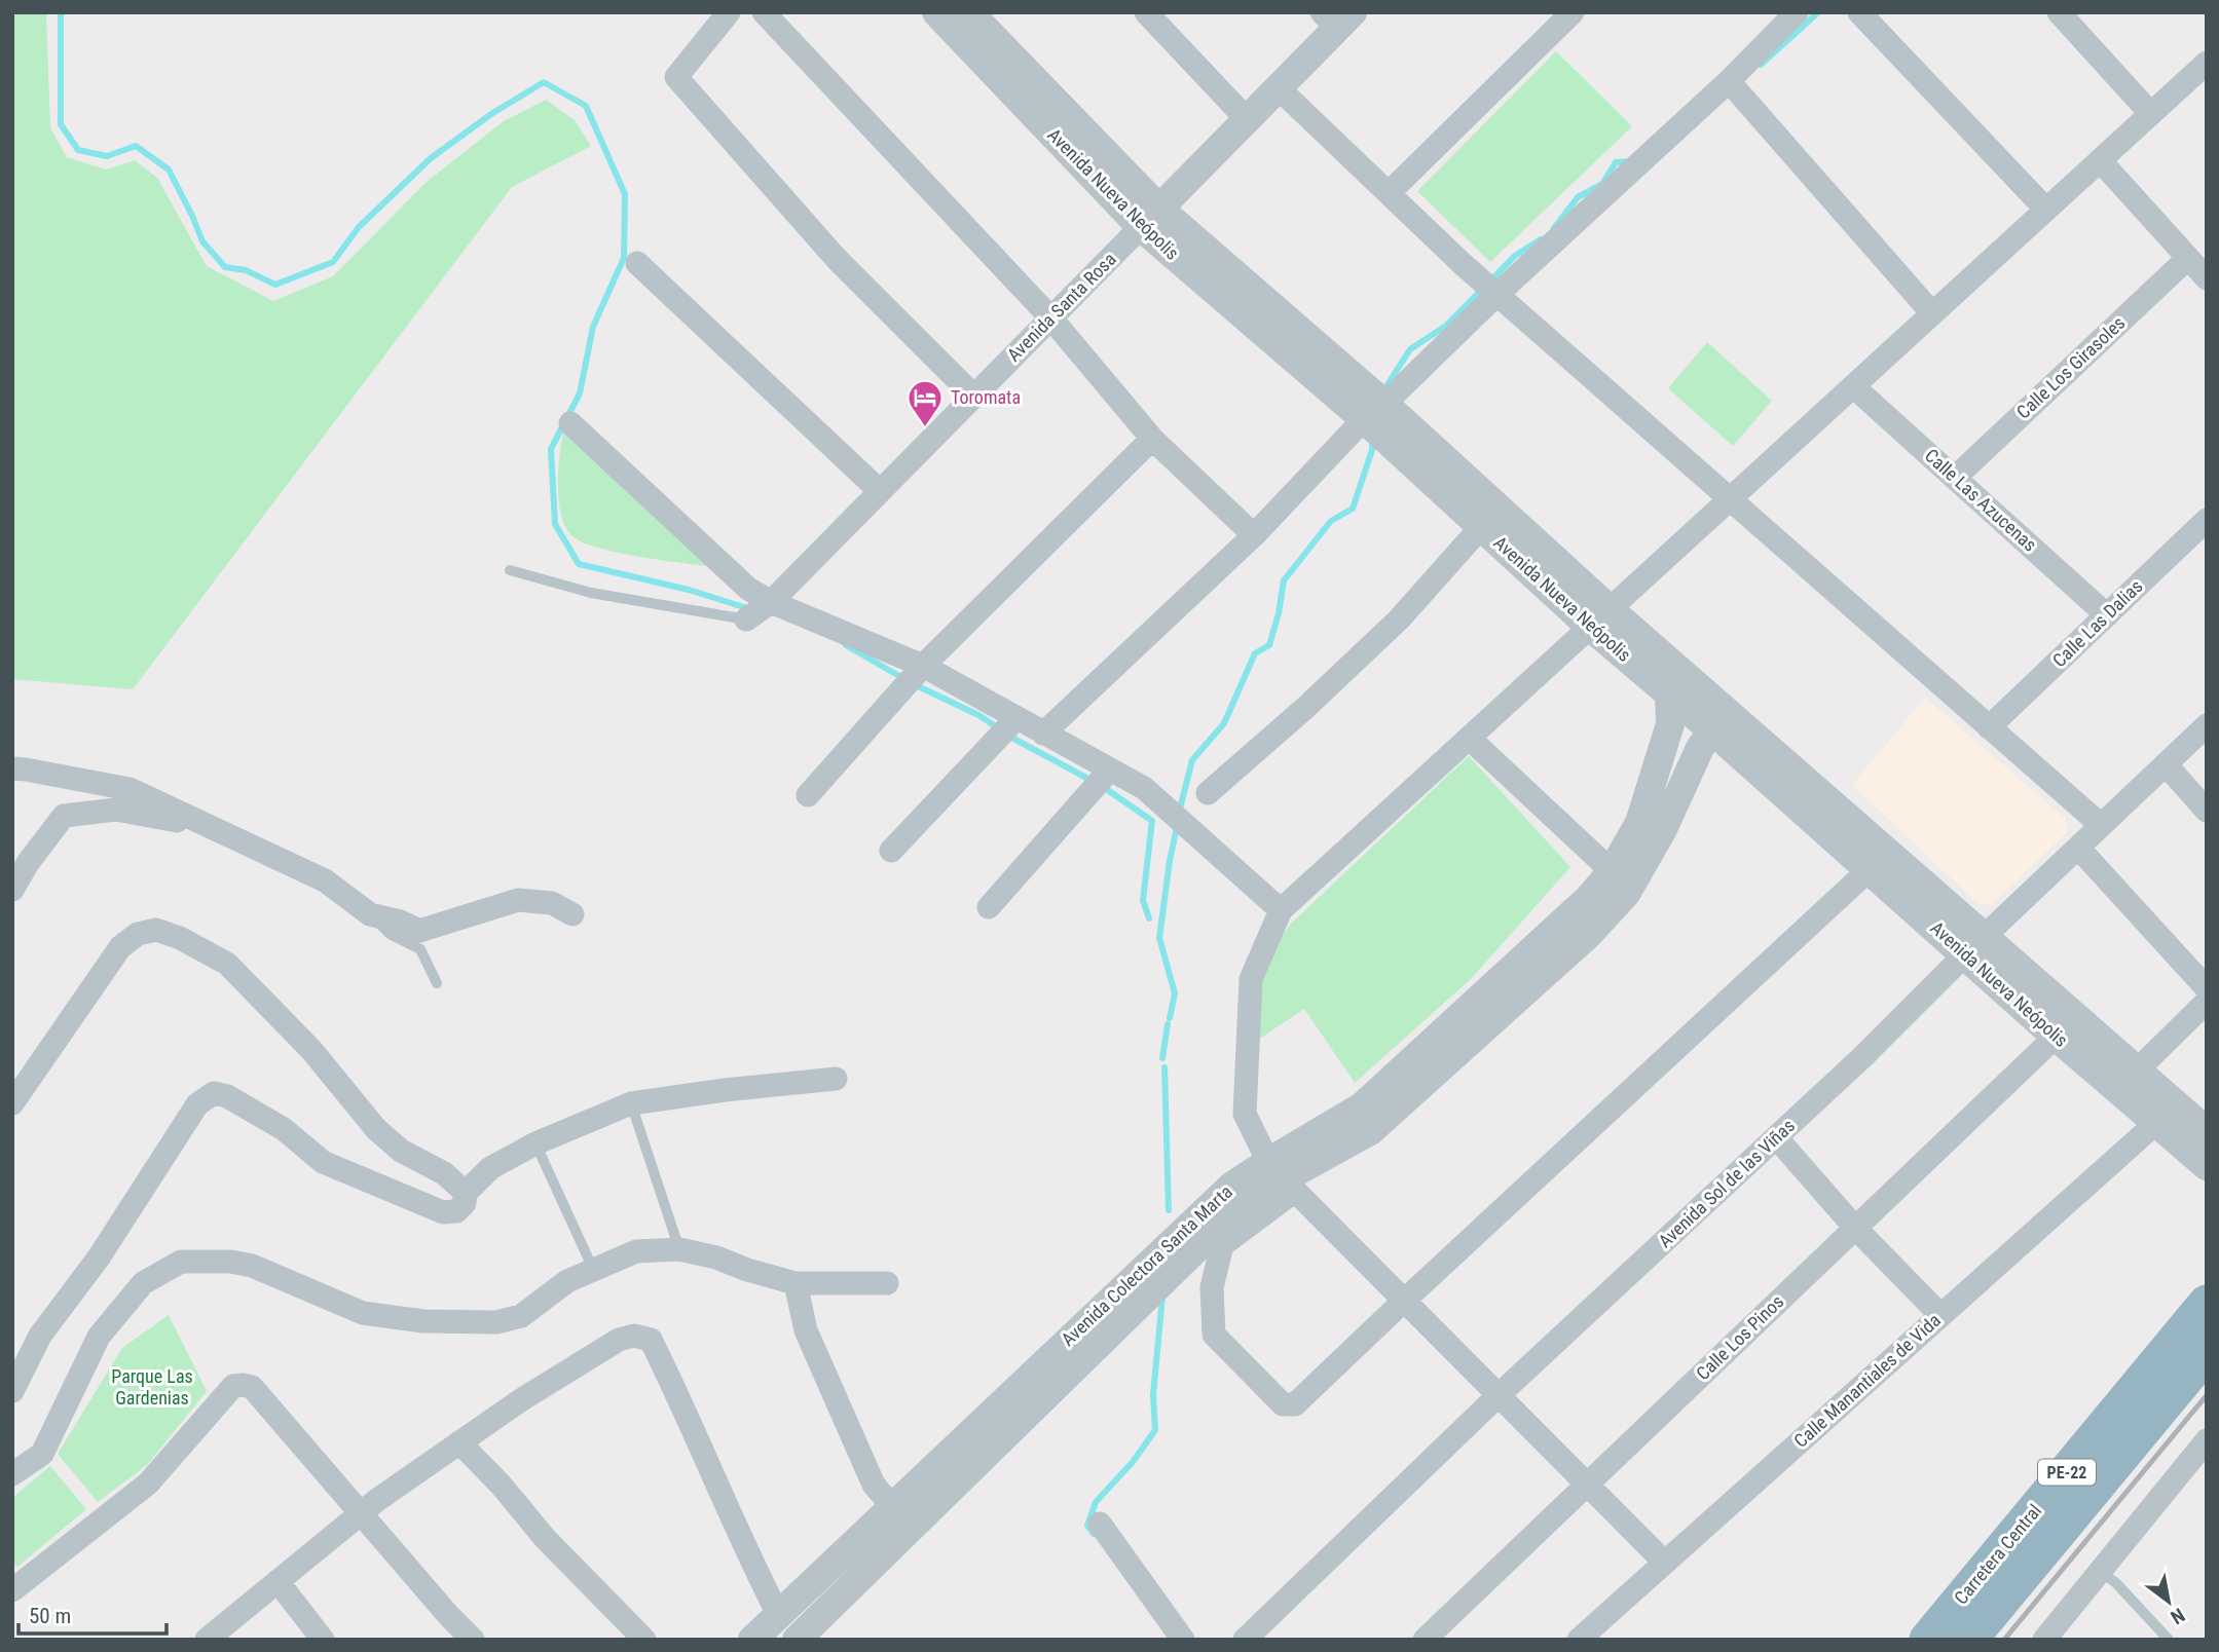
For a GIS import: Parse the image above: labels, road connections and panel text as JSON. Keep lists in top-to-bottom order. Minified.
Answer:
{"streets":{"highway":["PE-22","Carretera Central"],"street":["Avenida Nueva Neópolis","Avenida Santa Rosa","Calle Los Girasoles","Calle Las Azucenas","Calle Las Dalias","Avenida Sol de las Viñas","Avenida Colectora Santa Marta","Calle Los Pinos","Calle Manantiales de Vida"]},"crossings":[["Avenida Nueva Neópolis","Avenida Santa Rosa"],["Avenida Nueva Neópolis","Avenida Sol de las Viñas"],["Avenida Nueva Neópolis","Avenida Colectora Santa Marta"],["Avenida Nueva Neópolis","Calle Los Pinos"],["Avenida Nueva Neópolis","Calle Manantiales de Vida"],["Calle Los Girasoles","Calle Las Azucenas"],["Calle Las Azucenas","Calle Las Dalias"]],"parks":["Parque Las Gardenias"],"places":{"hotel":["Toromata"]},"scale_bar":"50 m","north":"bottom right"}
